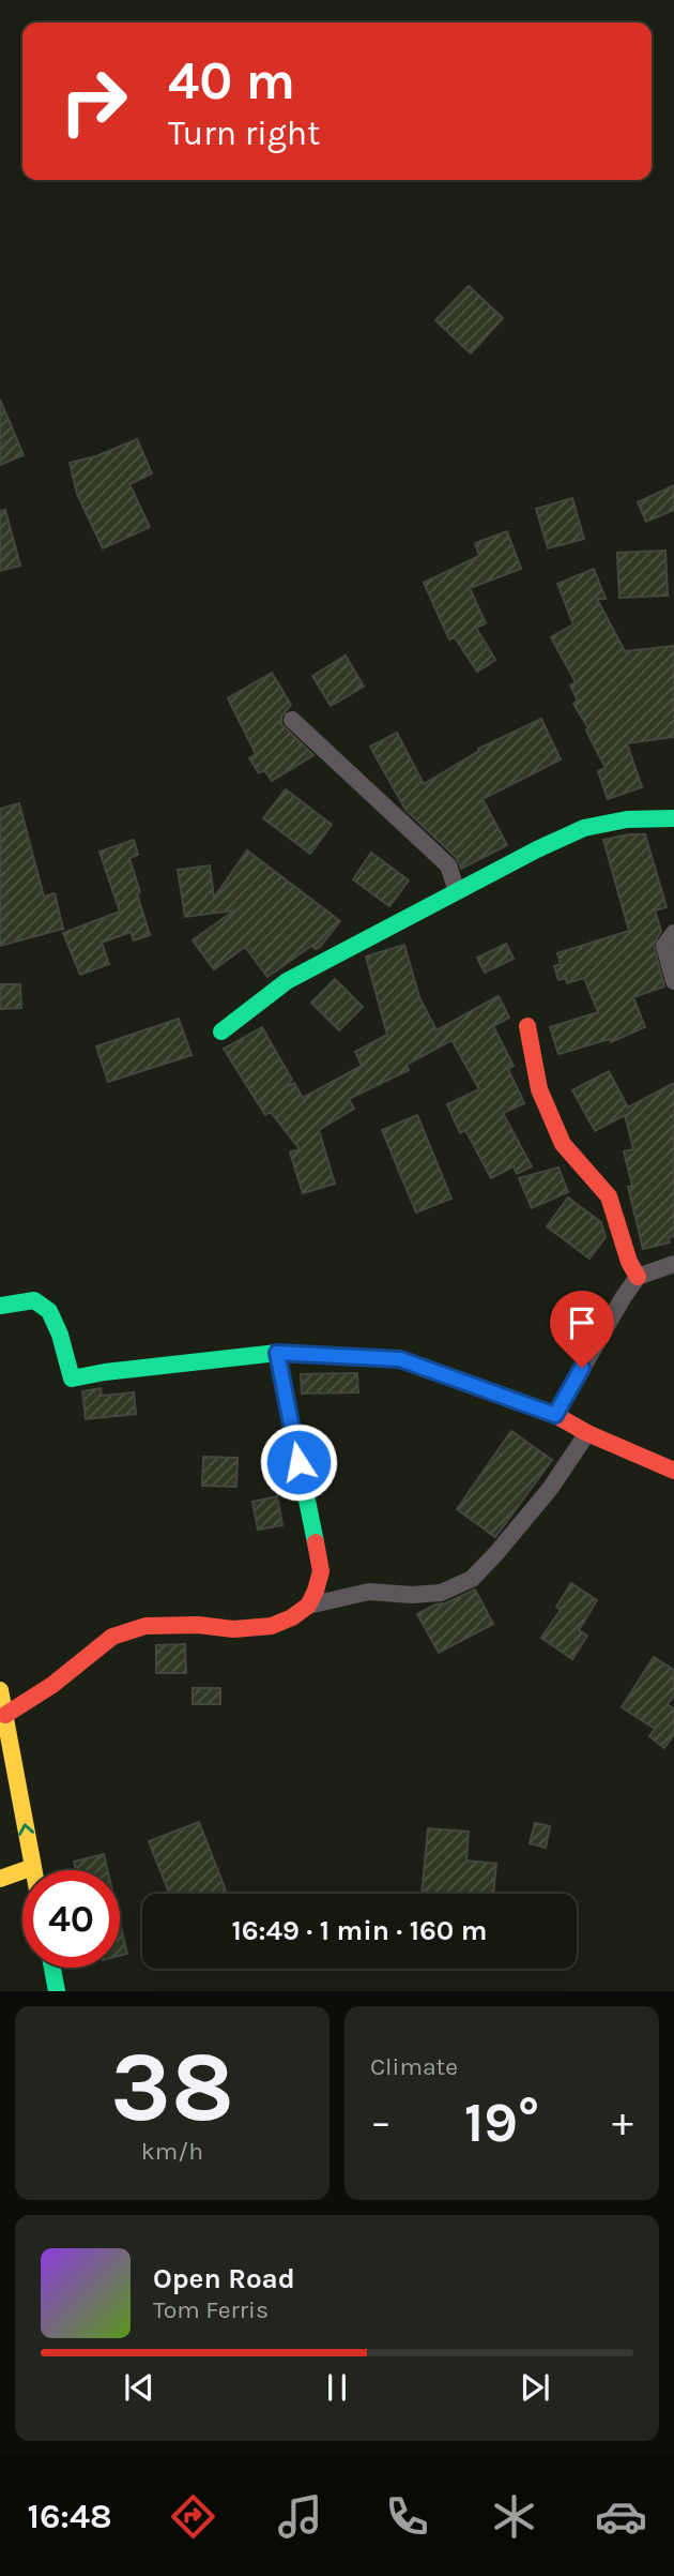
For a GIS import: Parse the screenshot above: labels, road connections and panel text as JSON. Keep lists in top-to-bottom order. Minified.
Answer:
{"page":{"turn":["40 m","Turn right"],"limit":"40","trip":"16:49 · 1 min · 160 m","tile":[["38","km/h"],"Climate"],"heat":["−","19°","+"],"song":["Open Road","Tom Ferris"],"tabs":"16:48"}}
